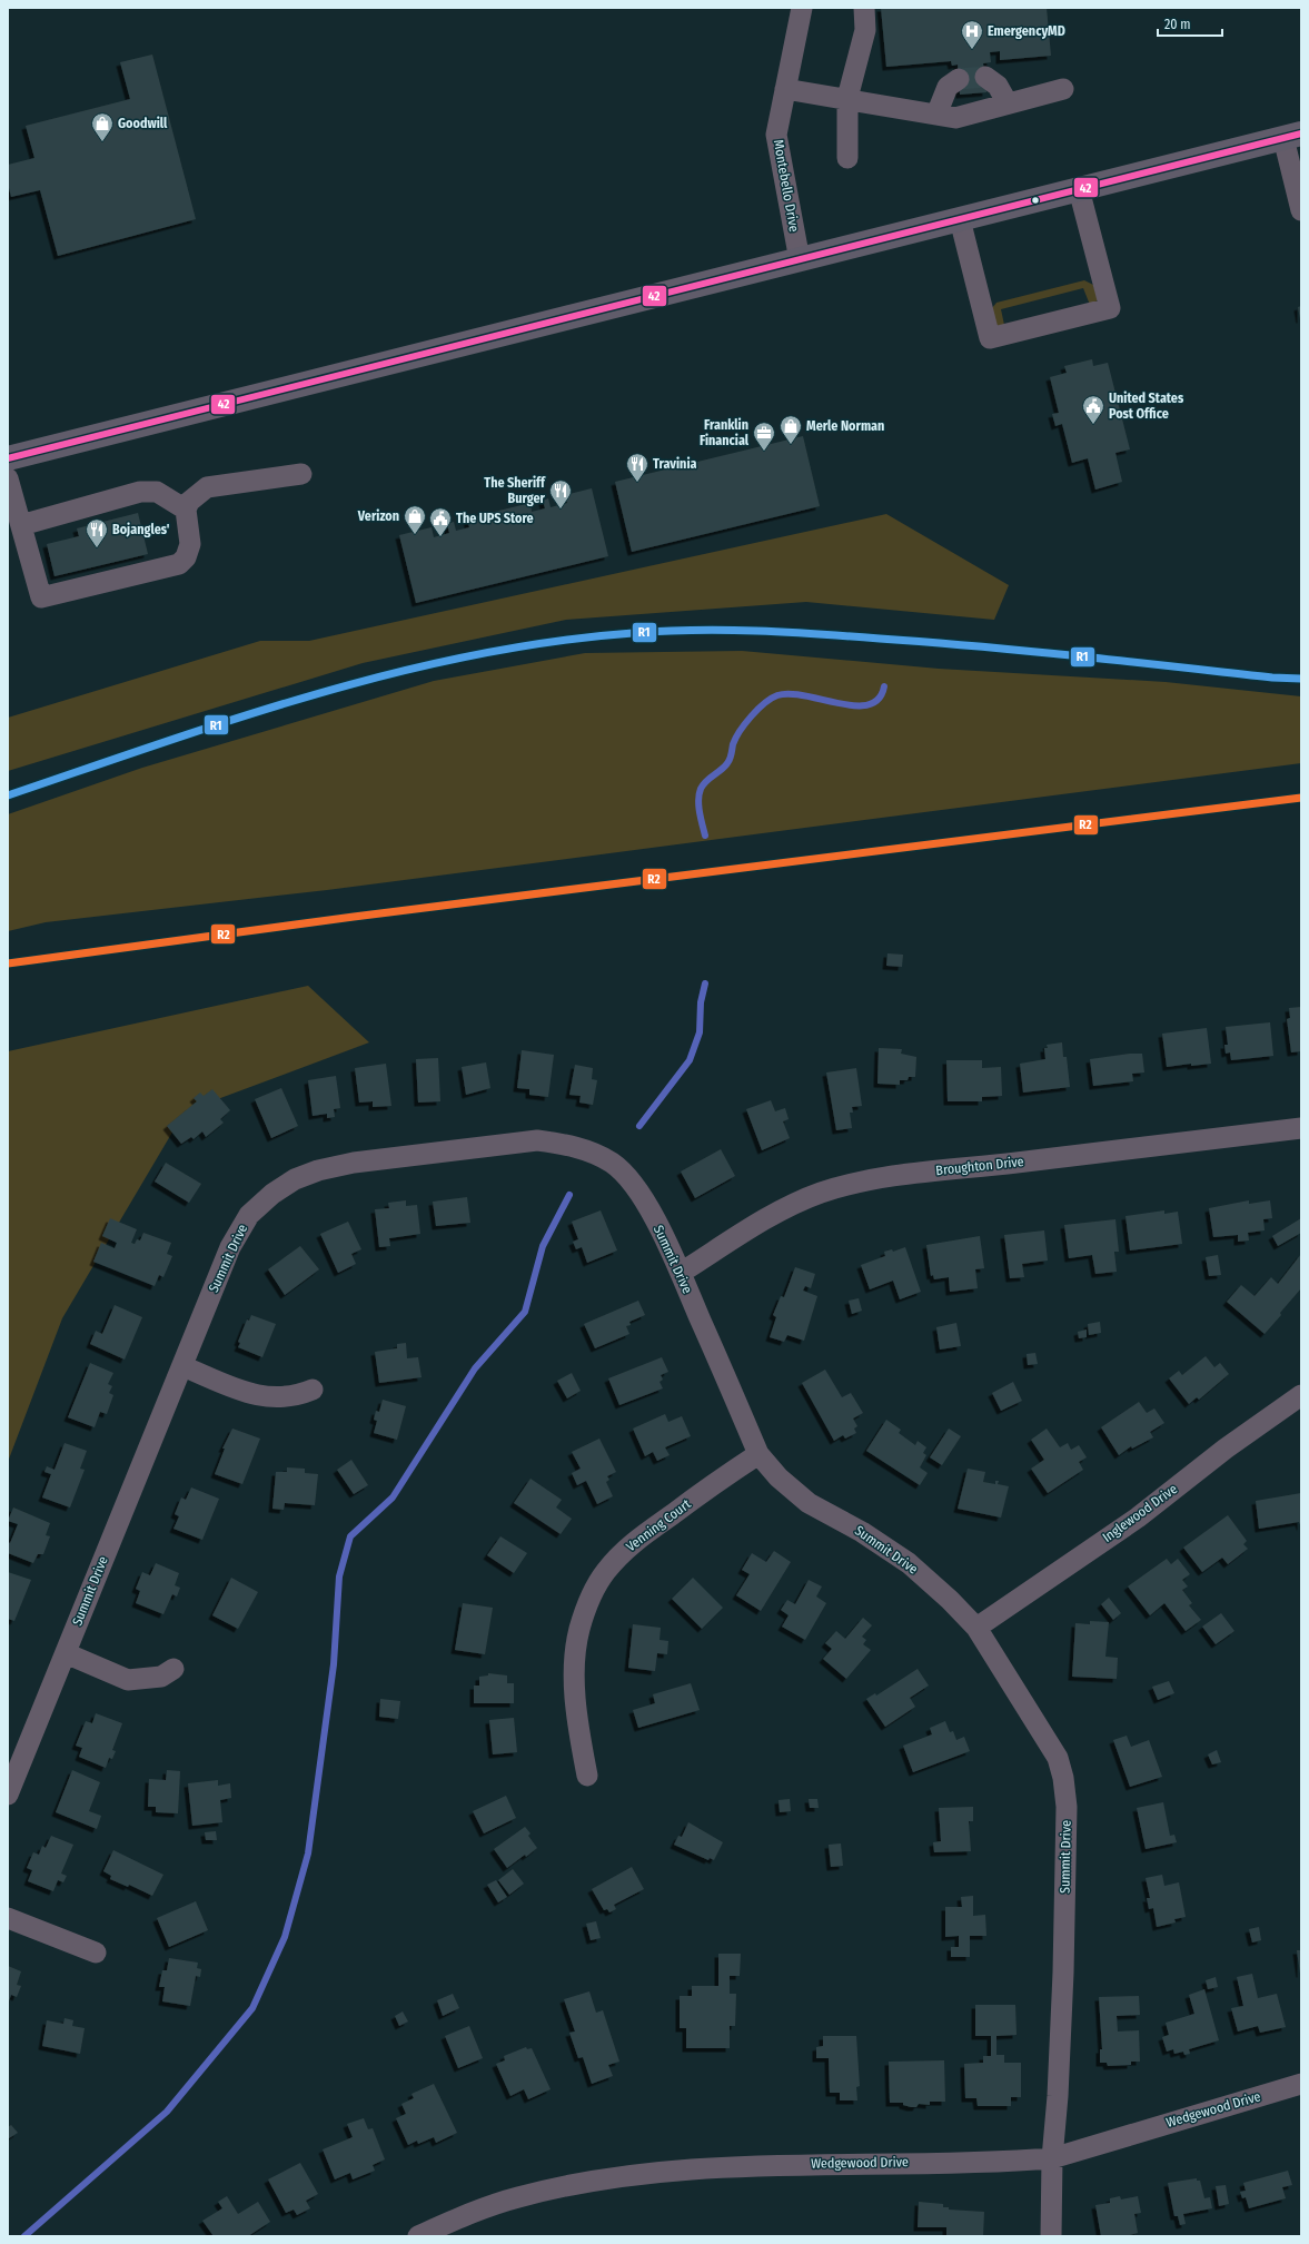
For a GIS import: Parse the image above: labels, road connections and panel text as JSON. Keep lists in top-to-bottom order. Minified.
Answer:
{"streets":{"street":["Montebello Drive","Broughton Drive","Summit Drive","Inglewood Drive","Venning Court","Wedgewood Drive"]},"crossings":[["Broughton Drive","Summit Drive"],["Summit Drive","Inglewood Drive"],["Summit Drive","Venning Court"],["Summit Drive","Wedgewood Drive"]],"places":{"hospital":["EmergencyMD"],"shop":["Goodwill","Merle Norman","Verizon"],"public building":["United States Post Office","The UPS Store"],"office":["Franklin Financial"],"restaurant":["Travinia","The Sheriff Burger","Bojangles'"]},"lines":["transit line 42","transit line R1","transit line R2"],"scale_bar":"20 m"}
